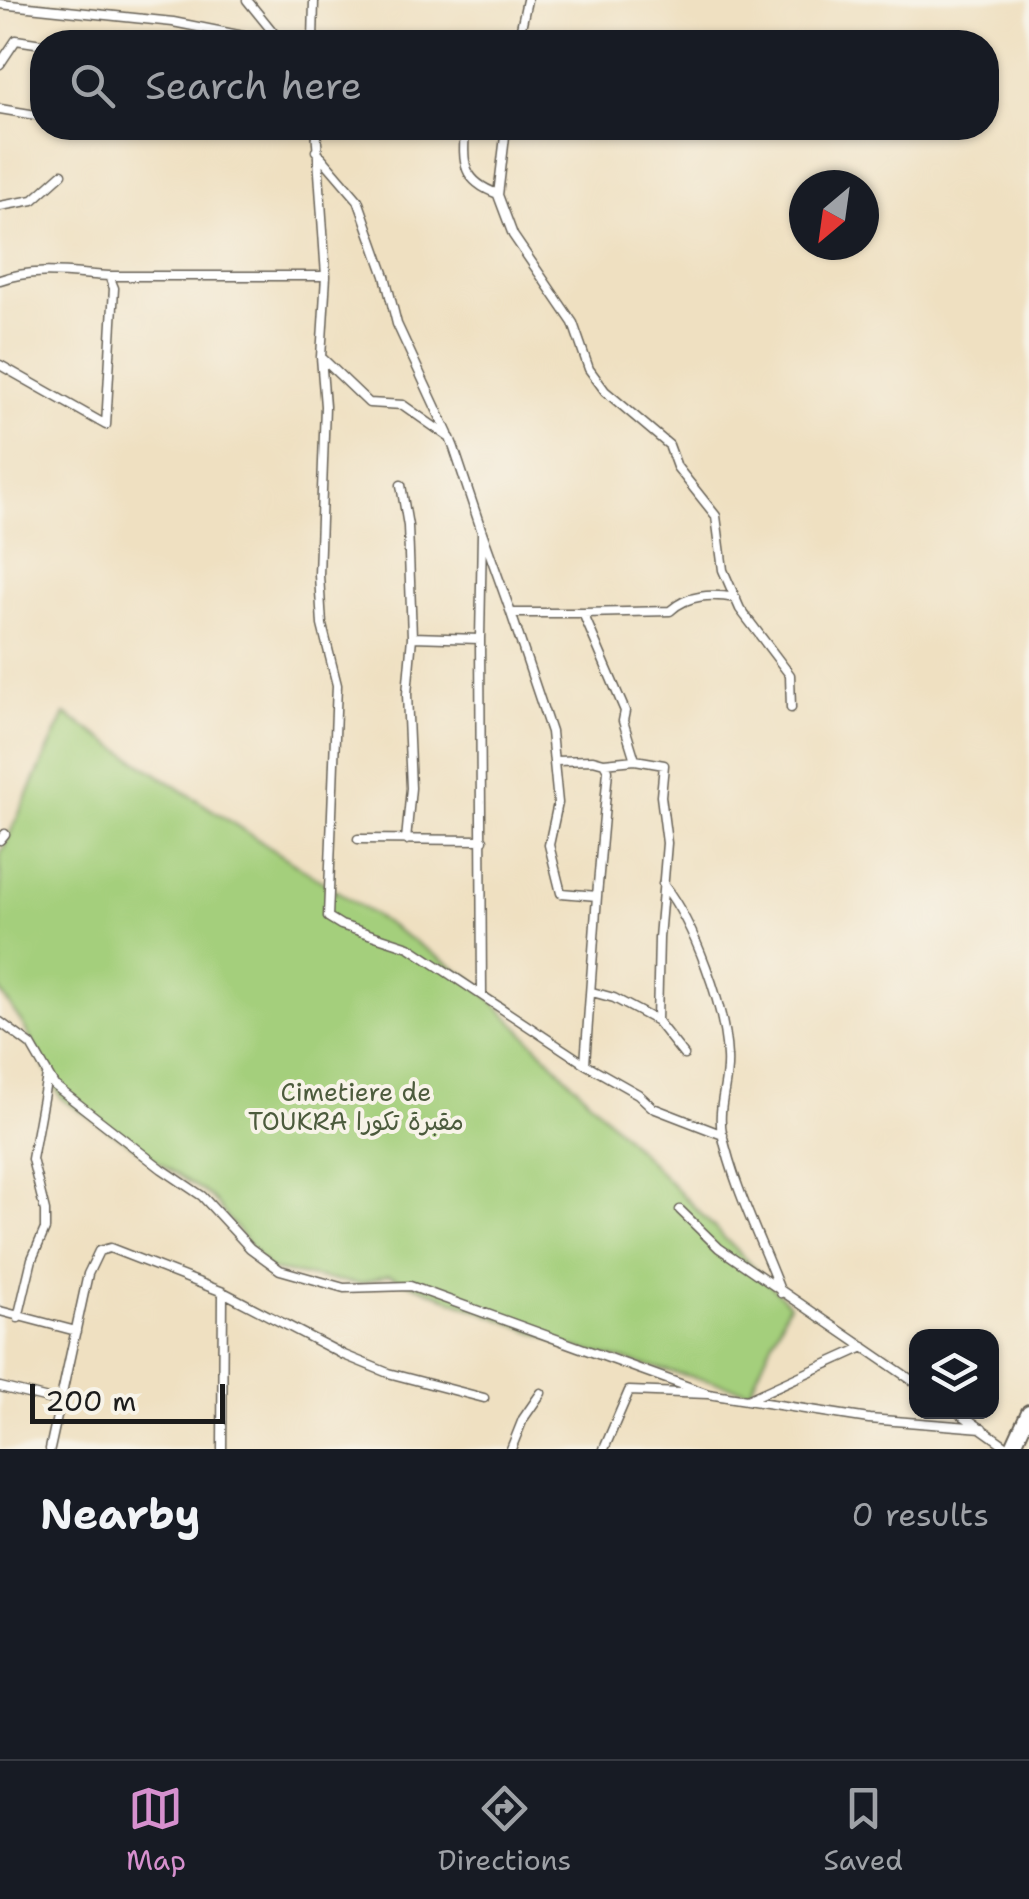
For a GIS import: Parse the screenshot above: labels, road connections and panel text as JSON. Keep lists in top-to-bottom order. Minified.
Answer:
{"parks":["Cimetiere de TOUKRA مقبرة تكورا"],"scale_bar":"200 m","north":"bottom left","page":{"search":"Search here","scale":"200 m","heading":["Nearby","0 results"],"nav":["Map","Directions","Saved"]}}
